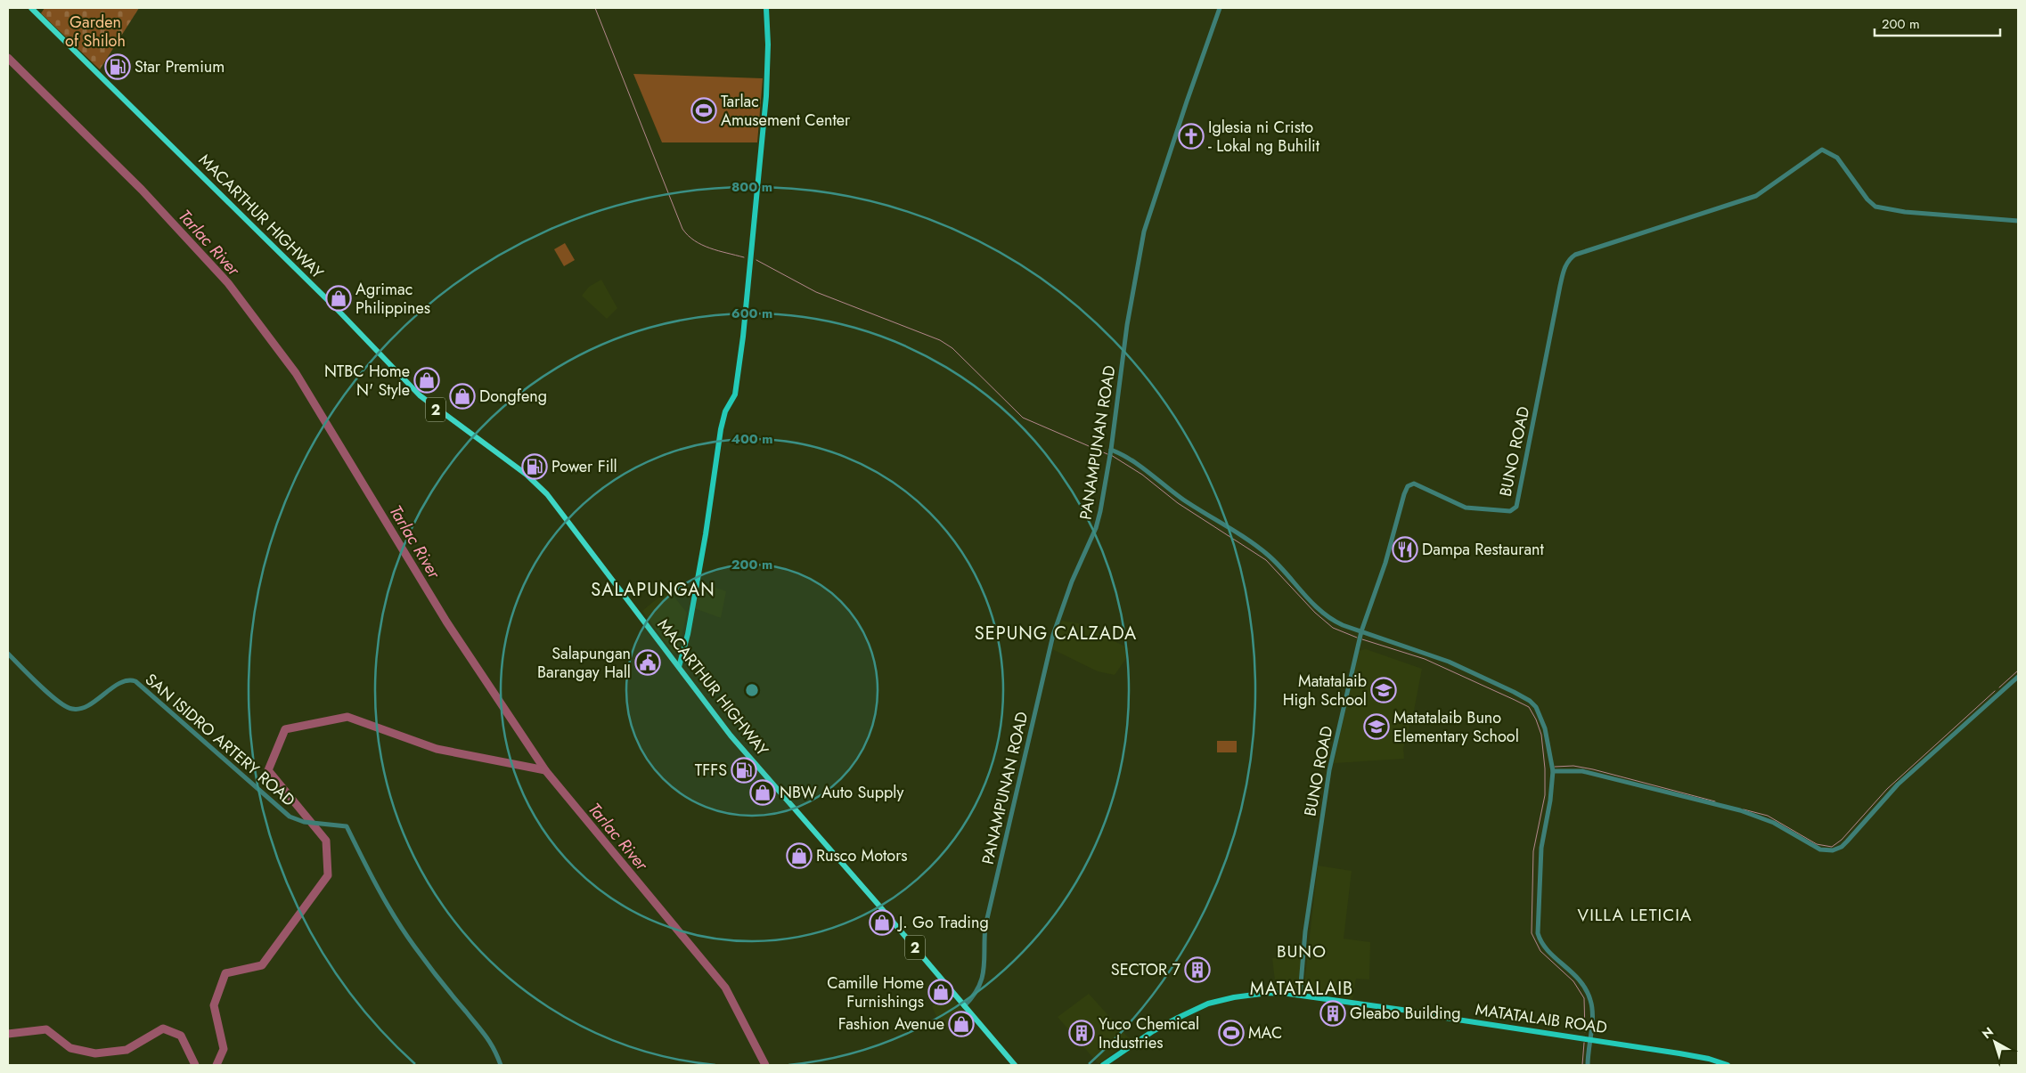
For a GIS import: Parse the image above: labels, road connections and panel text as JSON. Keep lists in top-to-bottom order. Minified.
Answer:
{"streets":{"highway":["MACARTHUR HIGHWAY","2"],"main road":["MATATALAIB ROAD"],"street":["PANAMPUNAN ROAD","BUNO ROAD","SAN ISIDRO ARTERY ROAD"]},"crossings":[["MACARTHUR HIGHWAY","PANAMPUNAN ROAD"],["BUNO ROAD","MATATALAIB ROAD"]],"districts":["SALAPUNGAN","SEPUNG CALZADA","VILLA LETICIA","BUNO","MATATALAIB"],"water":["Tarlac River"],"parks":["Garden of Shiloh"],"places":{"fuel station":["Star Premium","Power Fill","TFFS"],"sports":["Tarlac Amusement Center","MAC"],"church":["Iglesia ni Cristo - Lokal ng Buhilit"],"shop":["Agrimac Philippines","NTBC Home N' Style","Dongfeng","NBW Auto Supply","Rusco Motors","J. Go Trading","Camille Home Furnishings","Fashion Avenue"],"restaurant":["Dampa Restaurant"],"public building":["Salapungan Barangay Hall"],"school or university":["Matatalaib High School","Matatalaib Buno Elementary School"],"building":["SECTOR 7","Gleabo Building","Yuco Chemical Industries"]},"scale_bar":"200 m","north":"top left","rings":["800 m","600 m","400 m","200 m"]}
